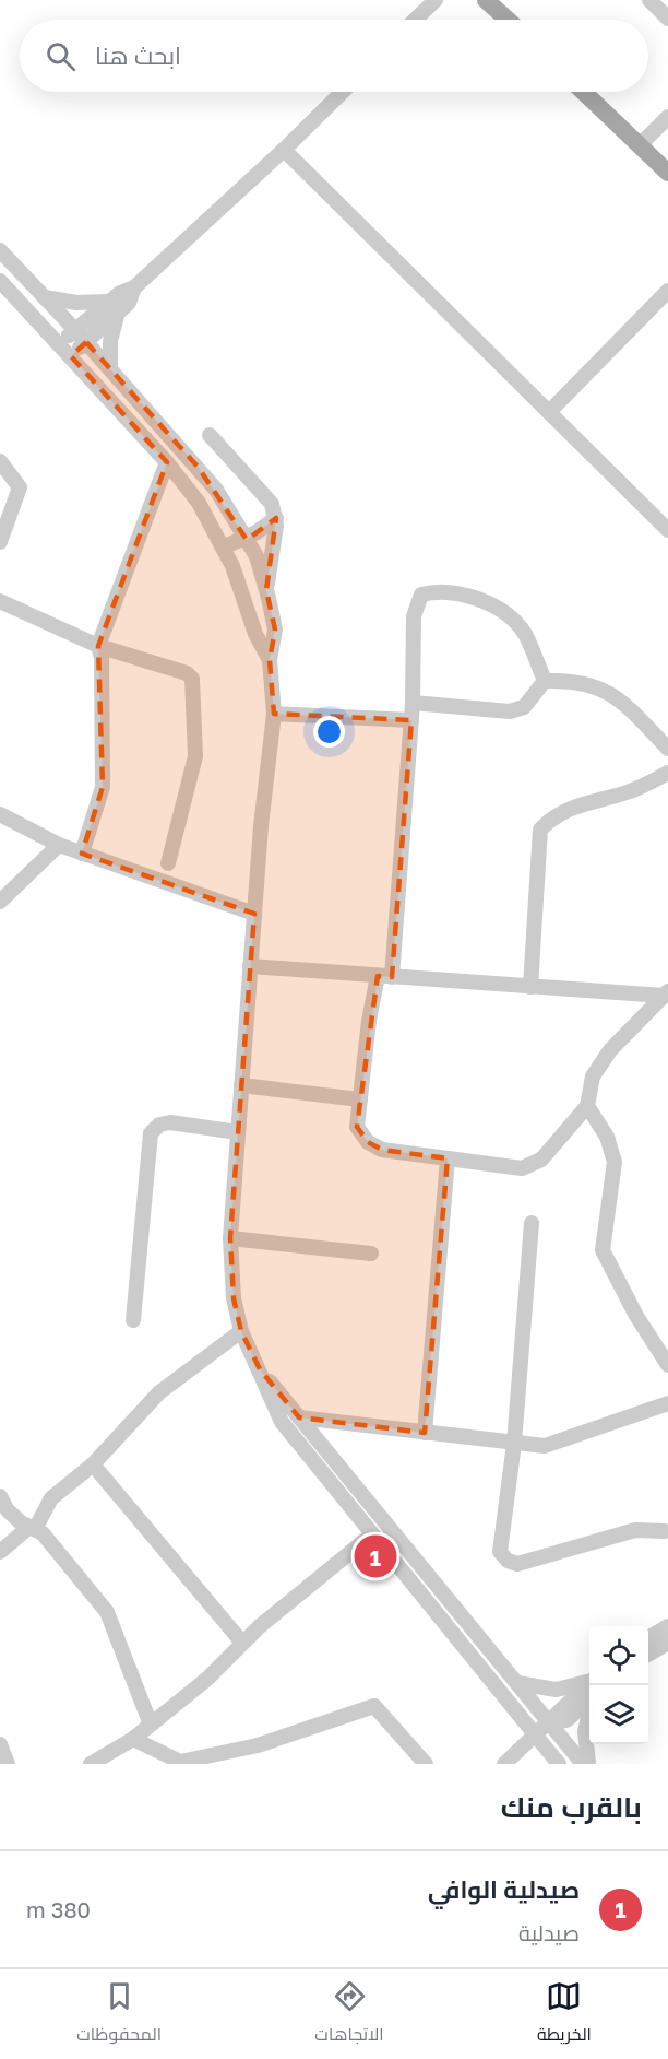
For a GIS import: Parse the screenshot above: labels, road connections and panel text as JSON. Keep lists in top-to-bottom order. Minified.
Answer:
{"page":{"search":"ابحث هنا","pins":"1","heading":"بالقرب منك","list":[{"mark":"1","name":"صيدلية الوافي","note":"صيدلية","value":"380 m"}],"nav":["الخريطة","الاتجاهات","المحفوظات"]}}
